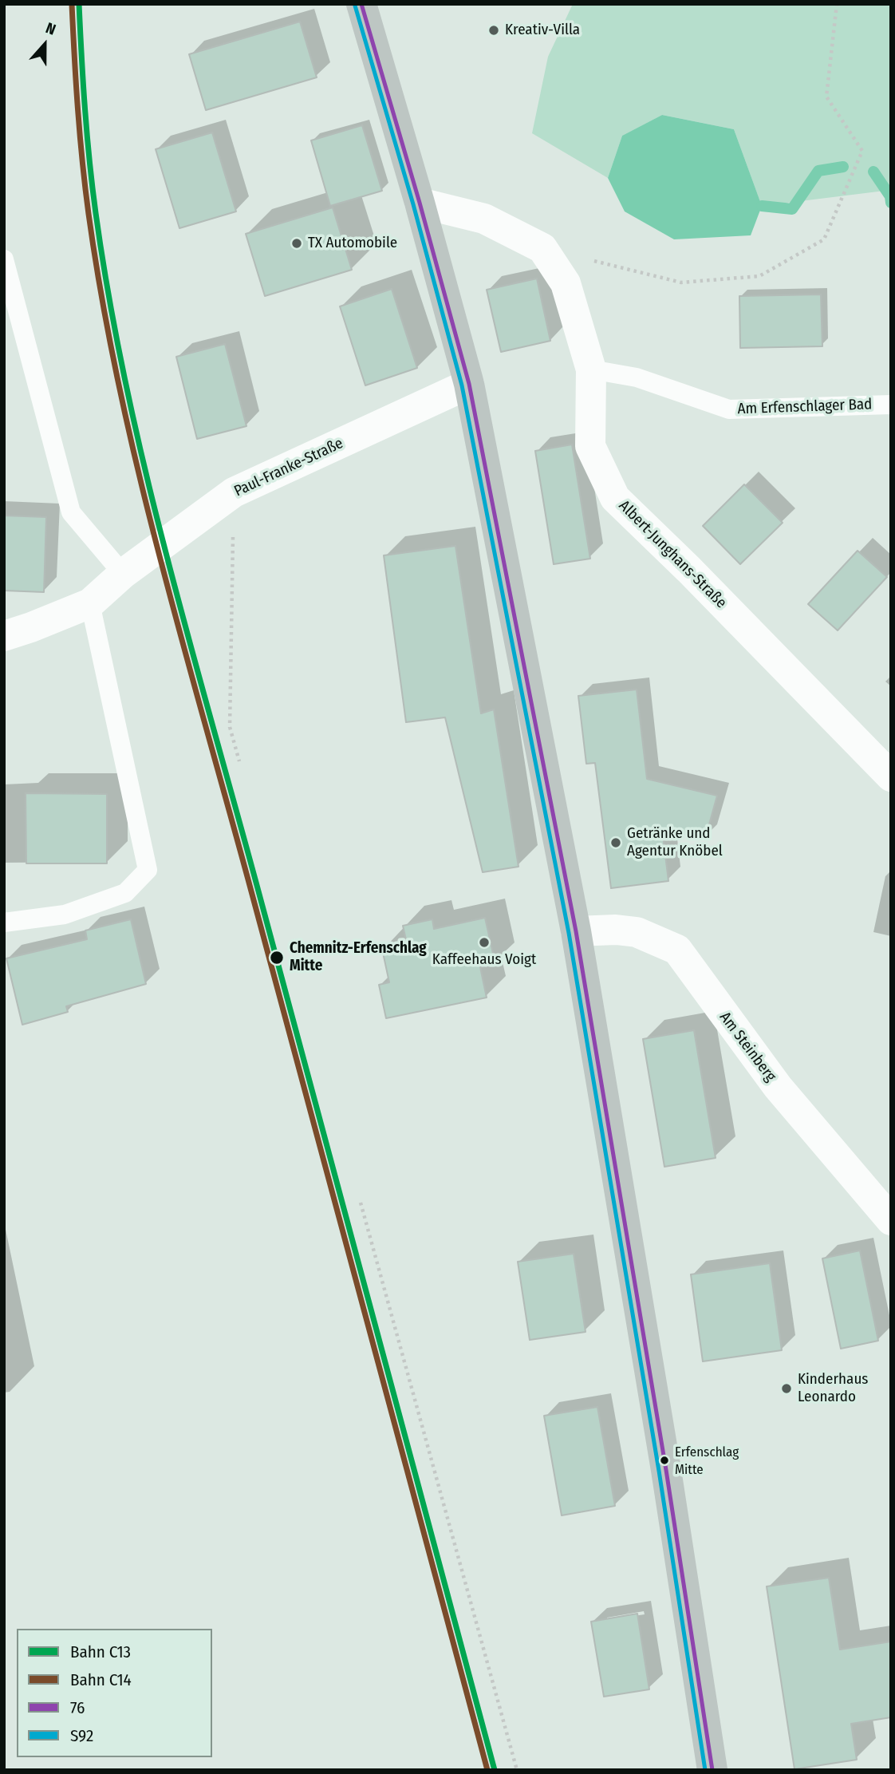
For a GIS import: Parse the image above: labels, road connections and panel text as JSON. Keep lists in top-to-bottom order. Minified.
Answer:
{"streets":{"street":["Paul-Franke-Straße","Albert-Junghans-Straße","Am Steinberg"],"lane":["Am Erfenschlager Bad"]},"crossings":[["Am Erfenschlager Bad","Albert-Junghans-Straße"]],"places":["Kreativ-Villa","TX Automobile","Getränke und Agentur Knöbel","Kaffeehaus Voigt","Chemnitz-Erfenschlag Mitte","Kinderhaus Leonardo","Erfenschlag Mitte"],"lines":["rail line C13","rail line C14","transit line 76","transit line S92"],"legend":["Bahn C13","Bahn C14","76","S92"],"north":"top"}
